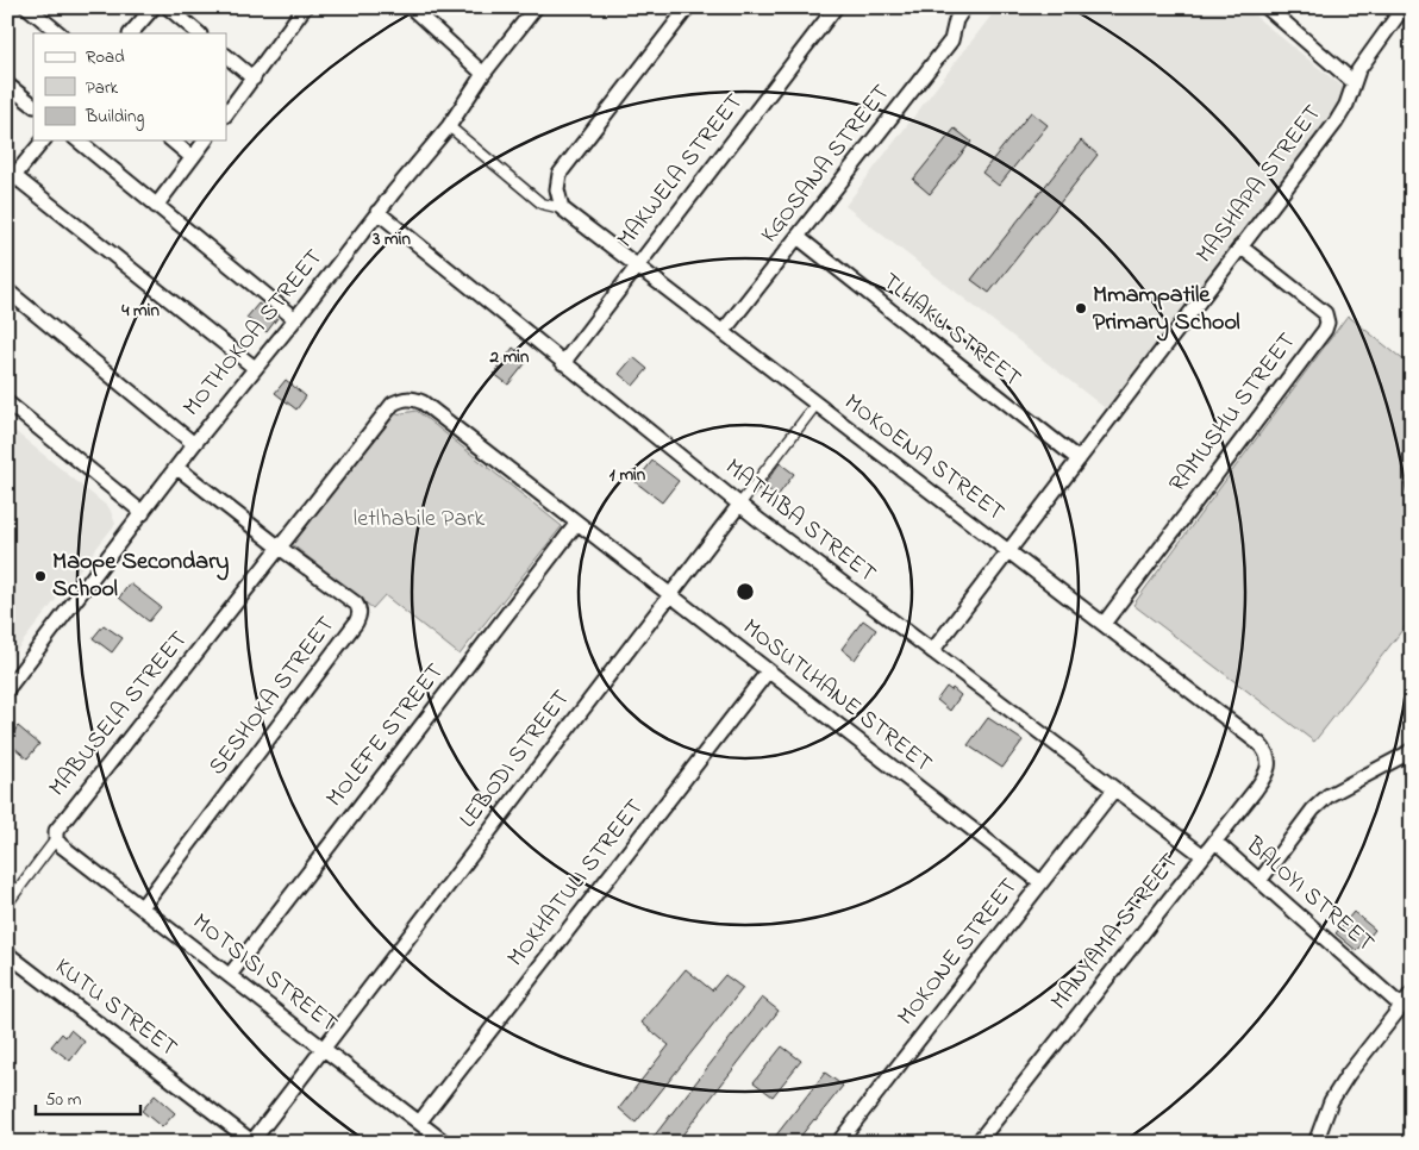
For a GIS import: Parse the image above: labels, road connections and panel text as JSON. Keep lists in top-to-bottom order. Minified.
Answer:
{"streets":{"street":["KGOSANA STREET","MAKWELA STREET","MASHAPA STREET","TLHAKU STREET","MOTHOKOA STREET","RAMUSHU STREET","MOKOENA STREET","MATHIBA STREET","SESHOKA STREET","MOSUTLHANE STREET","MABUSELA STREET","MOLEFE STREET","LEBODI STREET","MOKHATULI STREET","BALOYI STREET","MANYAMA STREET","MOKONE STREET","MOTSISI STREET","KUTU STREET"]},"crossings":[["KGOSANA STREET","TLHAKU STREET"],["KGOSANA STREET","MOKOENA STREET"],["MAKWELA STREET","MOKOENA STREET"],["MAKWELA STREET","MATHIBA STREET"],["MASHAPA STREET","TLHAKU STREET"],["MASHAPA STREET","RAMUSHU STREET"],["MASHAPA STREET","MOKOENA STREET"],["MASHAPA STREET","MATHIBA STREET"],["MOTHOKOA STREET","MATHIBA STREET"],["MOTHOKOA STREET","SESHOKA STREET"],["RAMUSHU STREET","MOKOENA STREET"],["MOKOENA STREET","LEBODI STREET"],["MOKOENA STREET","MANYAMA STREET"],["MATHIBA STREET","LEBODI STREET"],["MATHIBA STREET","MANYAMA STREET"],["MATHIBA STREET","MOKONE STREET"],["SESHOKA STREET","MABUSELA STREET"],["SESHOKA STREET","MOTSISI STREET"],["MOSUTLHANE STREET","MABUSELA STREET"],["MOSUTLHANE STREET","MOLEFE STREET"],["MOSUTLHANE STREET","LEBODI STREET"],["MOSUTLHANE STREET","MOKHATULI STREET"],["MOSUTLHANE STREET","MOKONE STREET"],["MABUSELA STREET","MOTSISI STREET"],["MOLEFE STREET","MOTSISI STREET"],["LEBODI STREET","MOTSISI STREET"],["LEBODI STREET","KUTU STREET"],["MOKHATULI STREET","MOTSISI STREET"],["BALOYI STREET","MANYAMA STREET"]],"parks":["letlhabile Park"],"places":["Mmampatile Primary School","Maope Secondary School"],"legend":["Road","Park","Building"],"scale_bar":"50 m","rings":["3 min","4 min","2 min","1 min"]}
